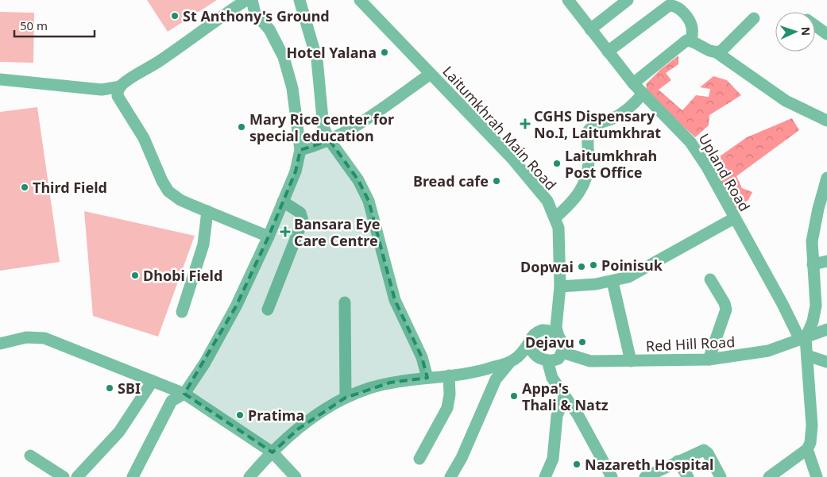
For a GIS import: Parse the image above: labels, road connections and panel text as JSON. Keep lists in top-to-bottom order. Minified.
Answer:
{"streets":{"street":["Laitumkhrah Main Road","Upland Road","Red Hill Road"]},"crossings":[["Upland Road","Red Hill Road"]],"places":{"other":["St Anthony's Ground","Hotel Yalana","Mary Rice center for special education","Laitumkhrah Post Office","Bread cafe","Third Field","Poinisuk","Dopwai","Dhobi Field","Dejavu","SBI","Appa's Thali & Natz","Pratima","Nazareth Hospital"],"health":["CGHS Dispensary No.I, Laitumkhrat","Bansara Eye Care Centre"]},"scale_bar":"50 m","north":"right"}
